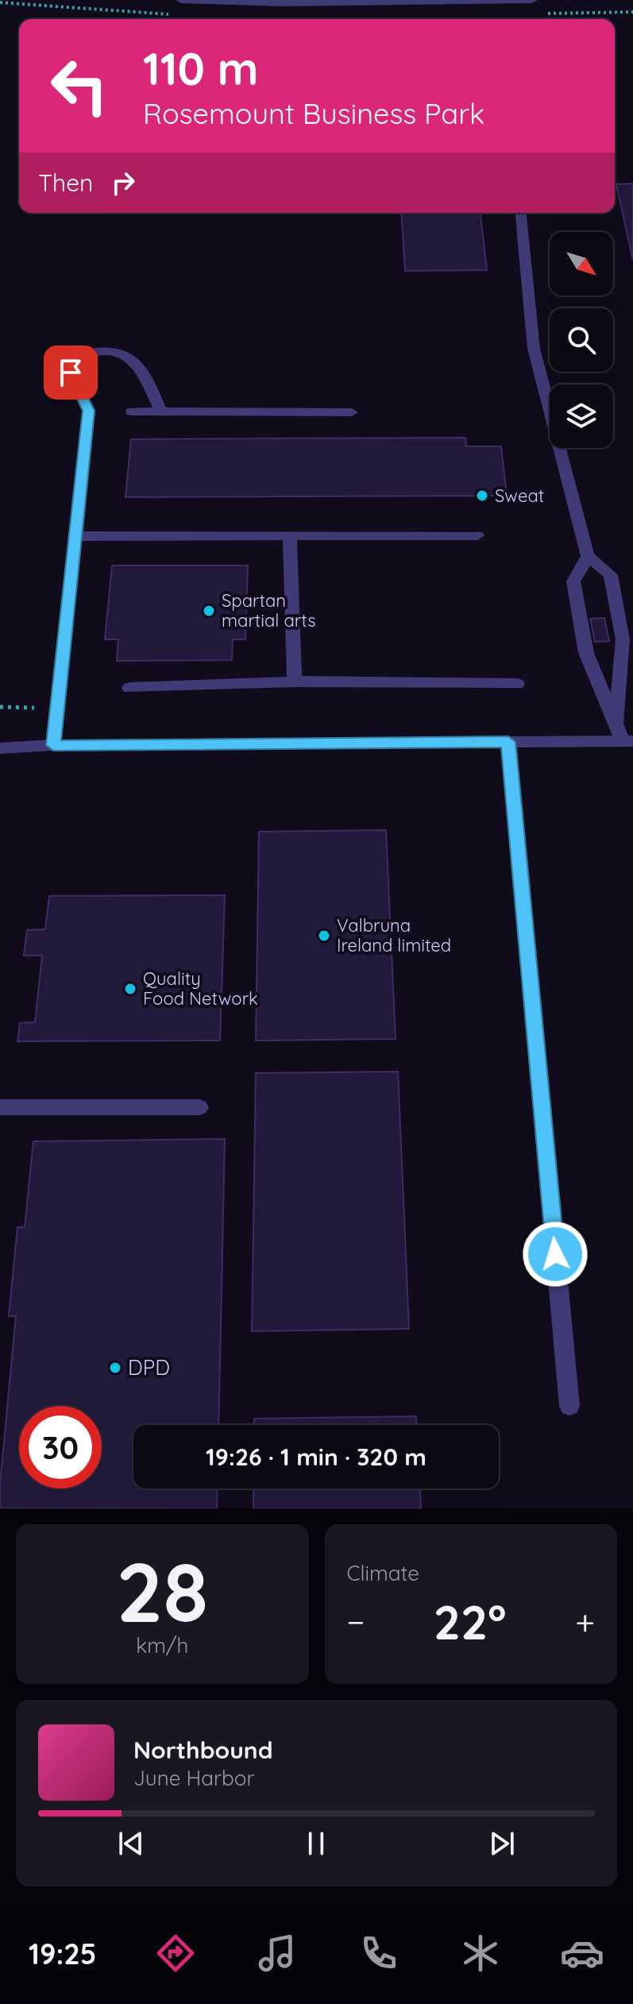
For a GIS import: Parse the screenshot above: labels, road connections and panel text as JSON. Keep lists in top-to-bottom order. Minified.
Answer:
{"places":["Sweat","Spartan martial arts","Valbruna Ireland limited","Quality Food Network","DPD"],"north":"bottom right","page":{"turn":["110 m","Rosemount Business Park"],"then":"Then","limit":"30","trip":"19:26 · 1 min · 320 m","tile":[["28","km/h"],"Climate"],"heat":["−","22°","+"],"song":["Northbound","June Harbor"],"tabs":"19:25"}}
